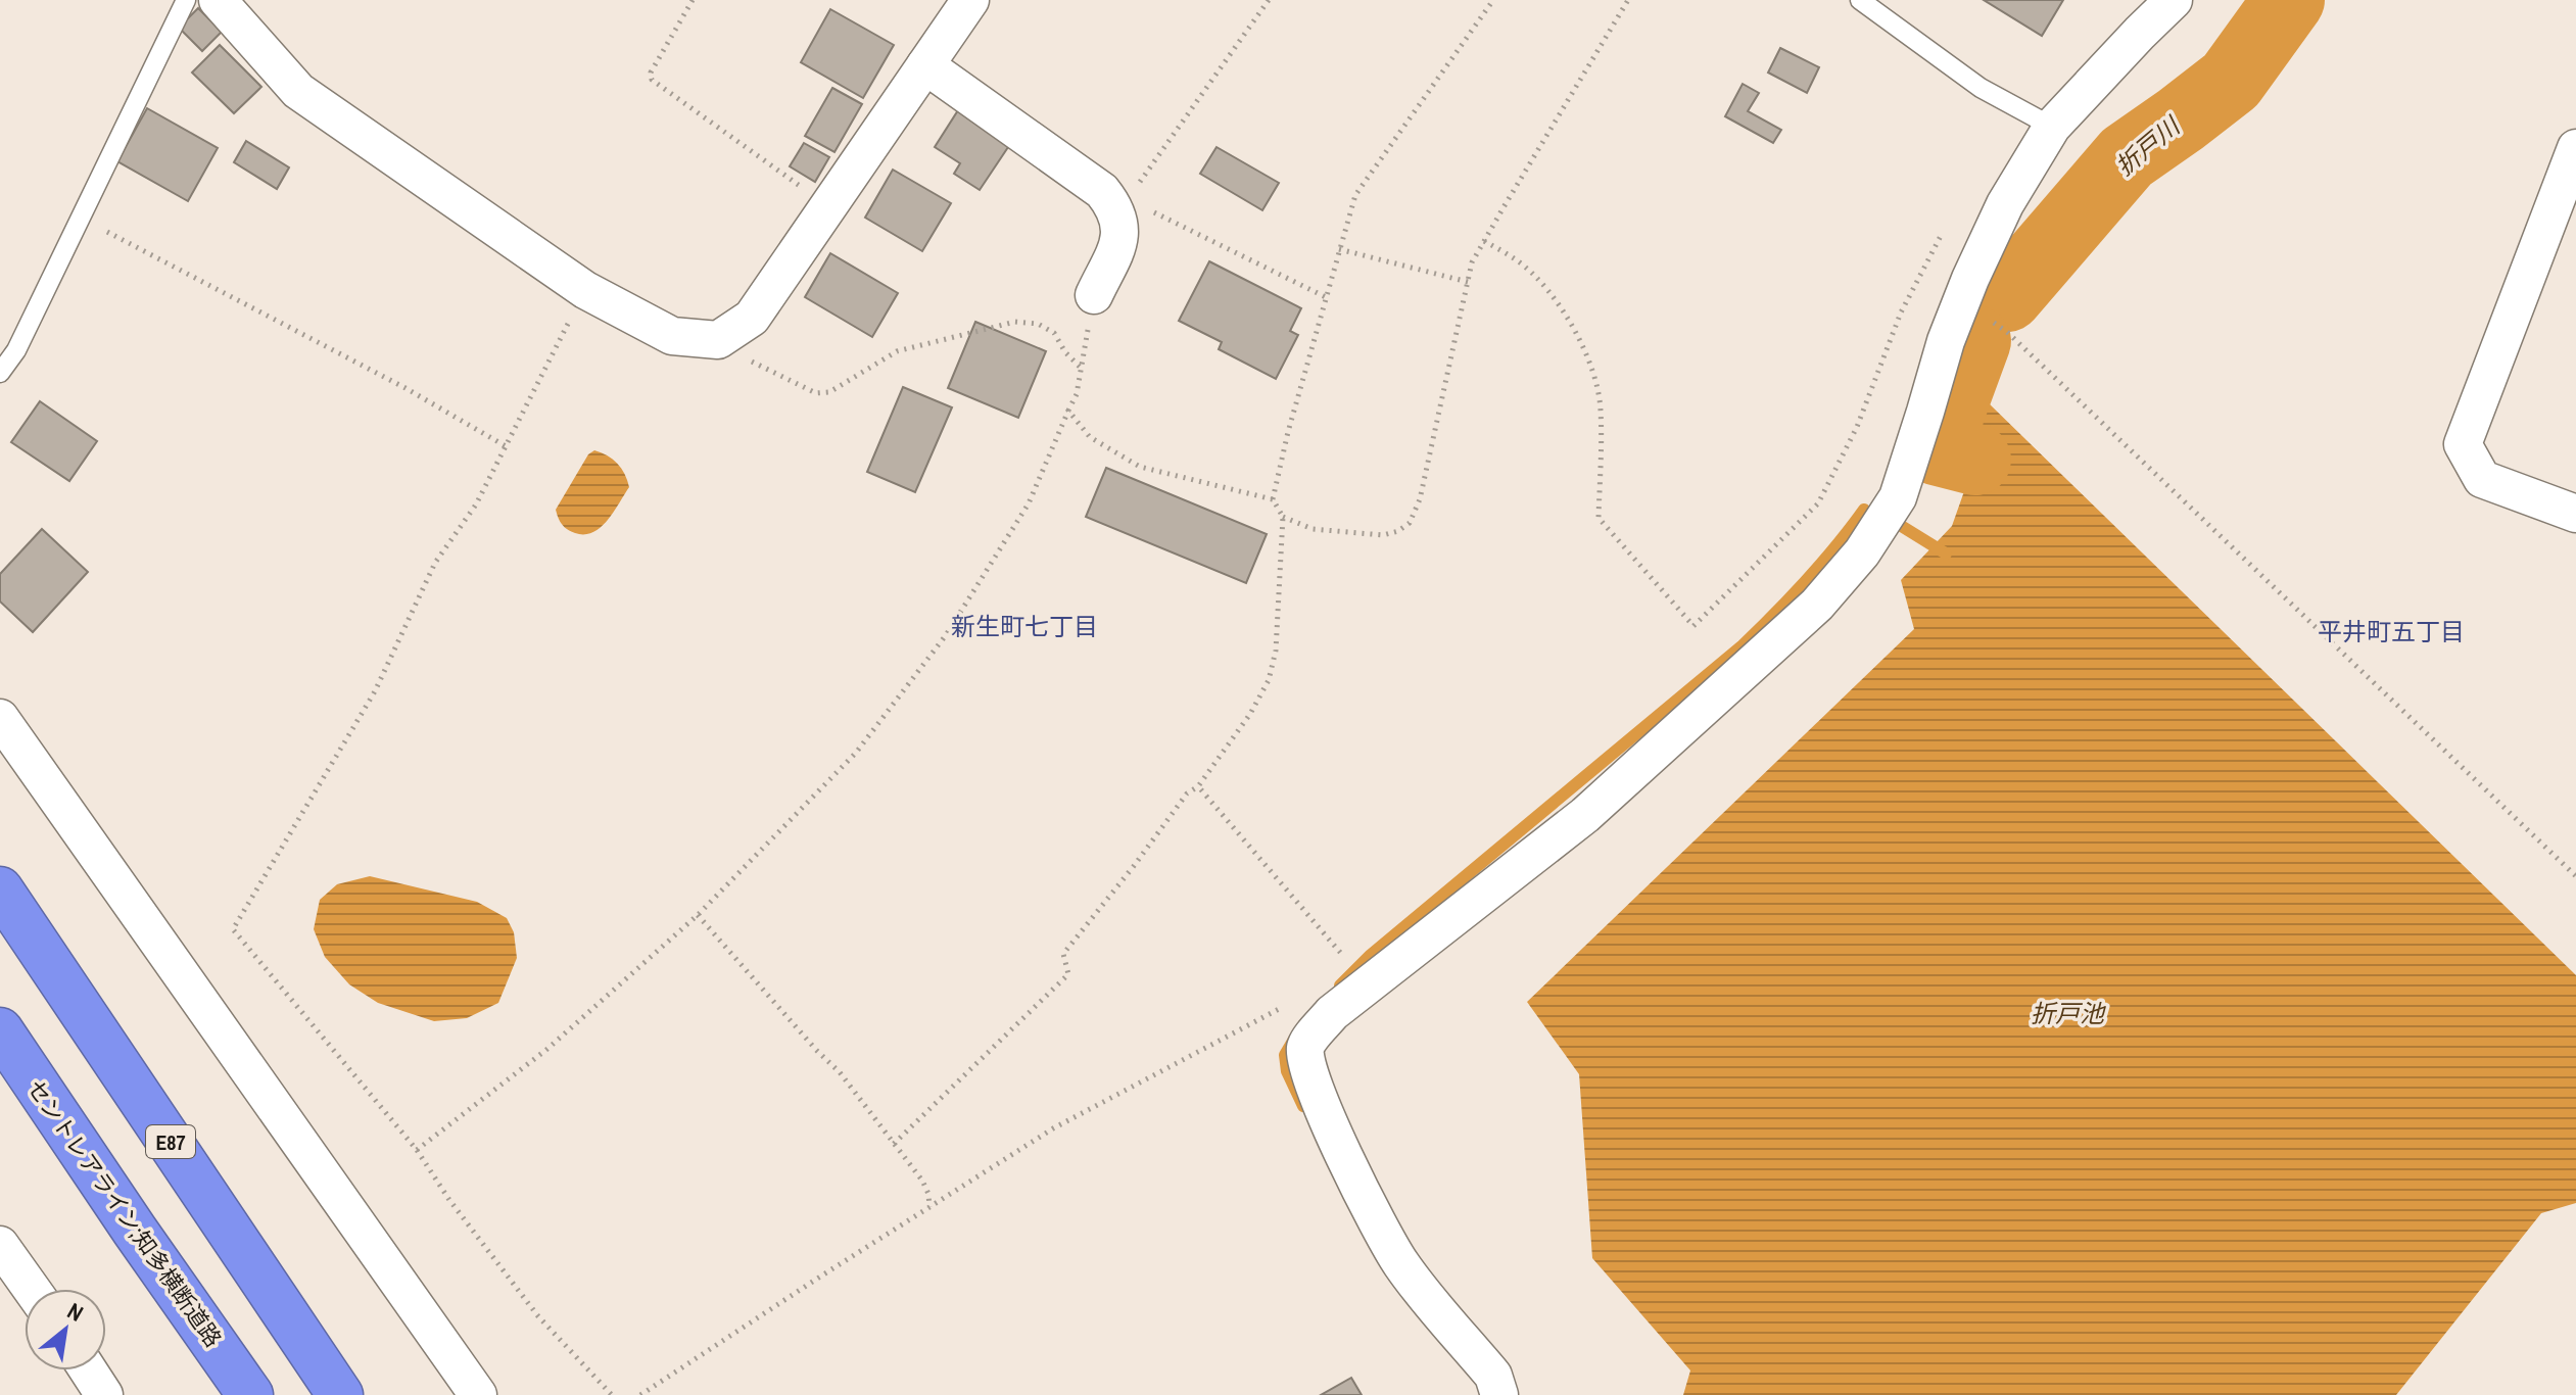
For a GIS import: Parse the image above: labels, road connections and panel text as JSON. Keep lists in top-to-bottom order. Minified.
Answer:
{"streets":{"highway":["E87","セントレアライン;知多横断道路"]},"districts":["新生町七丁目","平井町五丁目"],"water":["折戸川","折戸池"],"north":"top right"}
